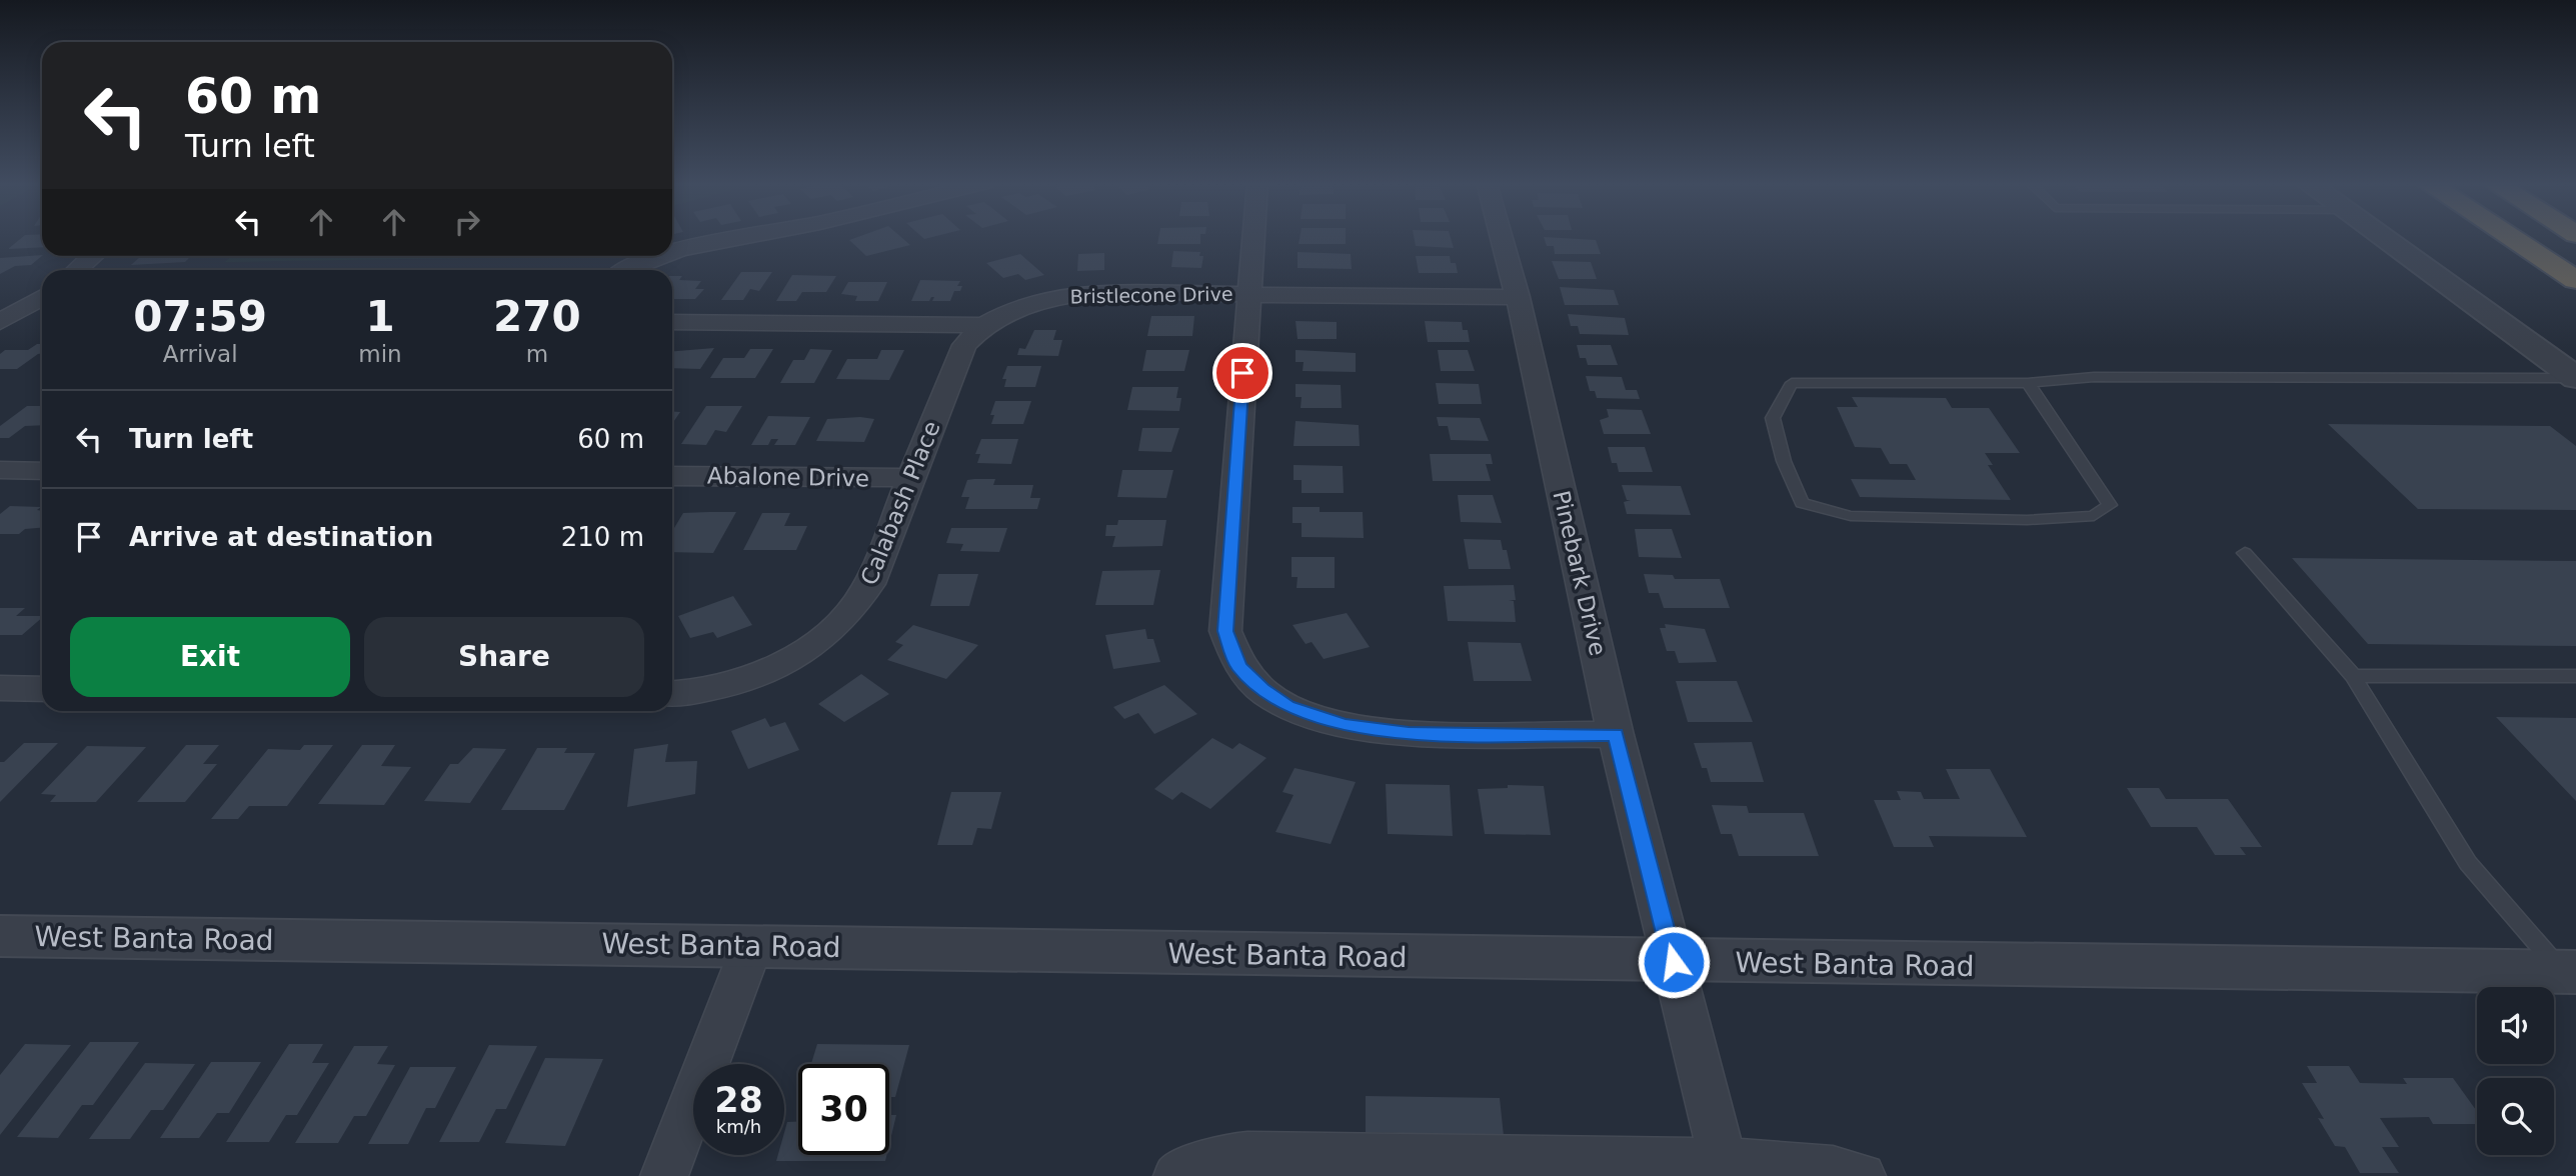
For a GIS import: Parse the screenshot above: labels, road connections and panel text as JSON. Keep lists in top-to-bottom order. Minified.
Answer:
{"streets":{"street":["Bristlecone Drive","Abalone Drive","Calabash Place","Pinebark Drive","West Banta Road"]},"crossings":[["Bristlecone Drive","Calabash Place"],["Bristlecone Drive","Pinebark Drive"],["Abalone Drive","Calabash Place"],["Pinebark Drive","West Banta Road"]],"page":{"turn":["60 m","Turn left"],"eta":["07:59","Arrival","1","min","270","m"],"list":[{"name":"Turn left","value":"60 m"},{"name":"Arrive at destination","value":"210 m"}],"buttons":["Exit","Share"],"speed":"28 km/h","limit":"30"}}
